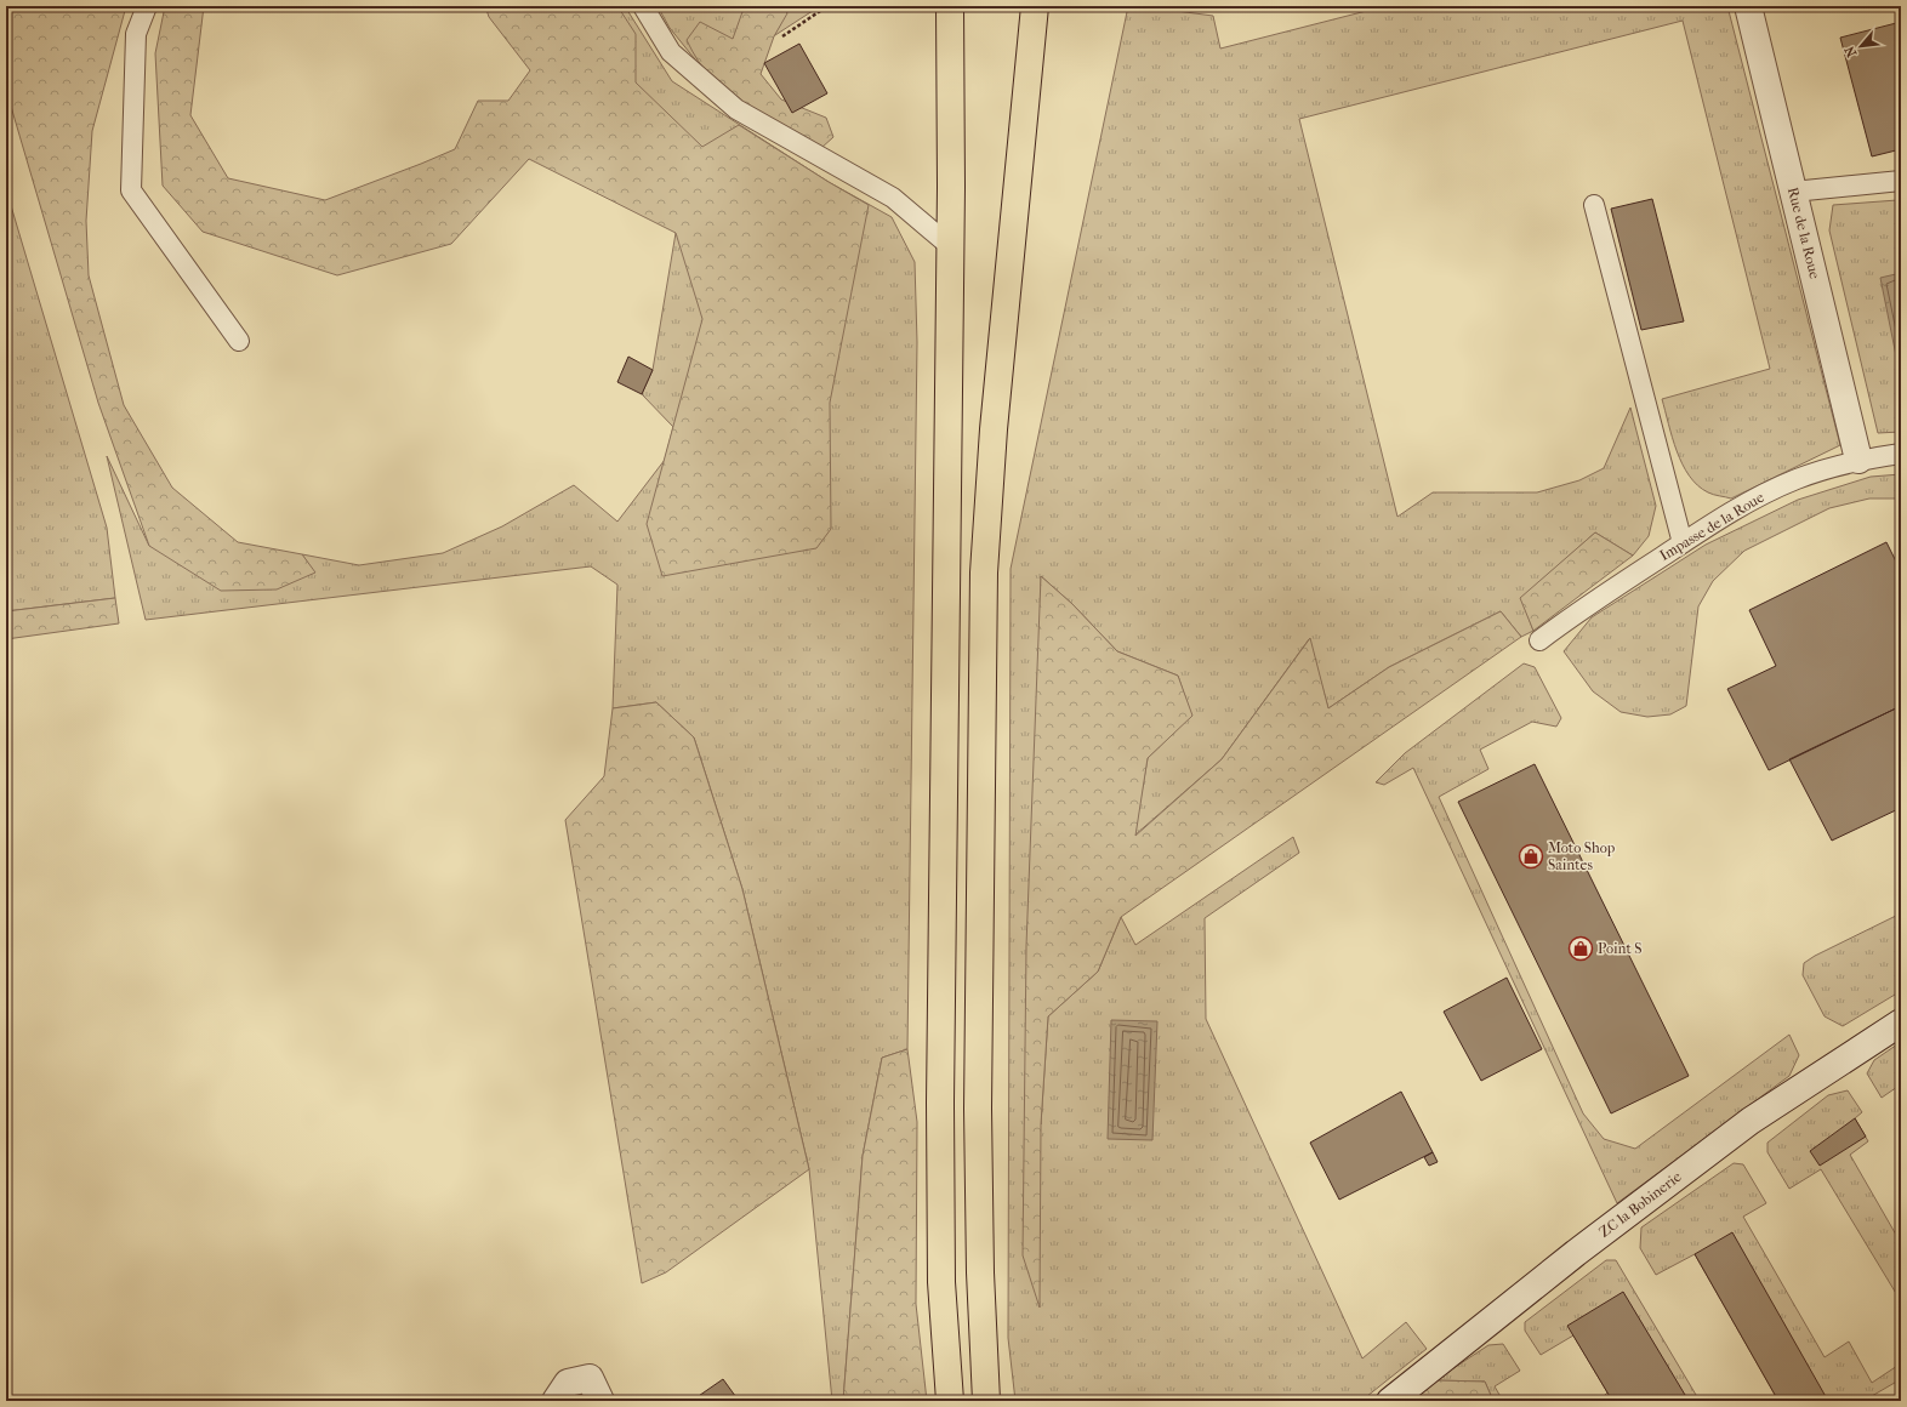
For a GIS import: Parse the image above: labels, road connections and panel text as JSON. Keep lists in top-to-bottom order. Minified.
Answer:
{"streets":{"street":["Rue de la Roue","ZC la Bobinerie"],"lane":["Impasse de la Roue"]},"crossings":[["Rue de la Roue","Impasse de la Roue"]],"places":{"shop":["Moto Shop Saintes","Point S"]},"north":"bottom left"}
